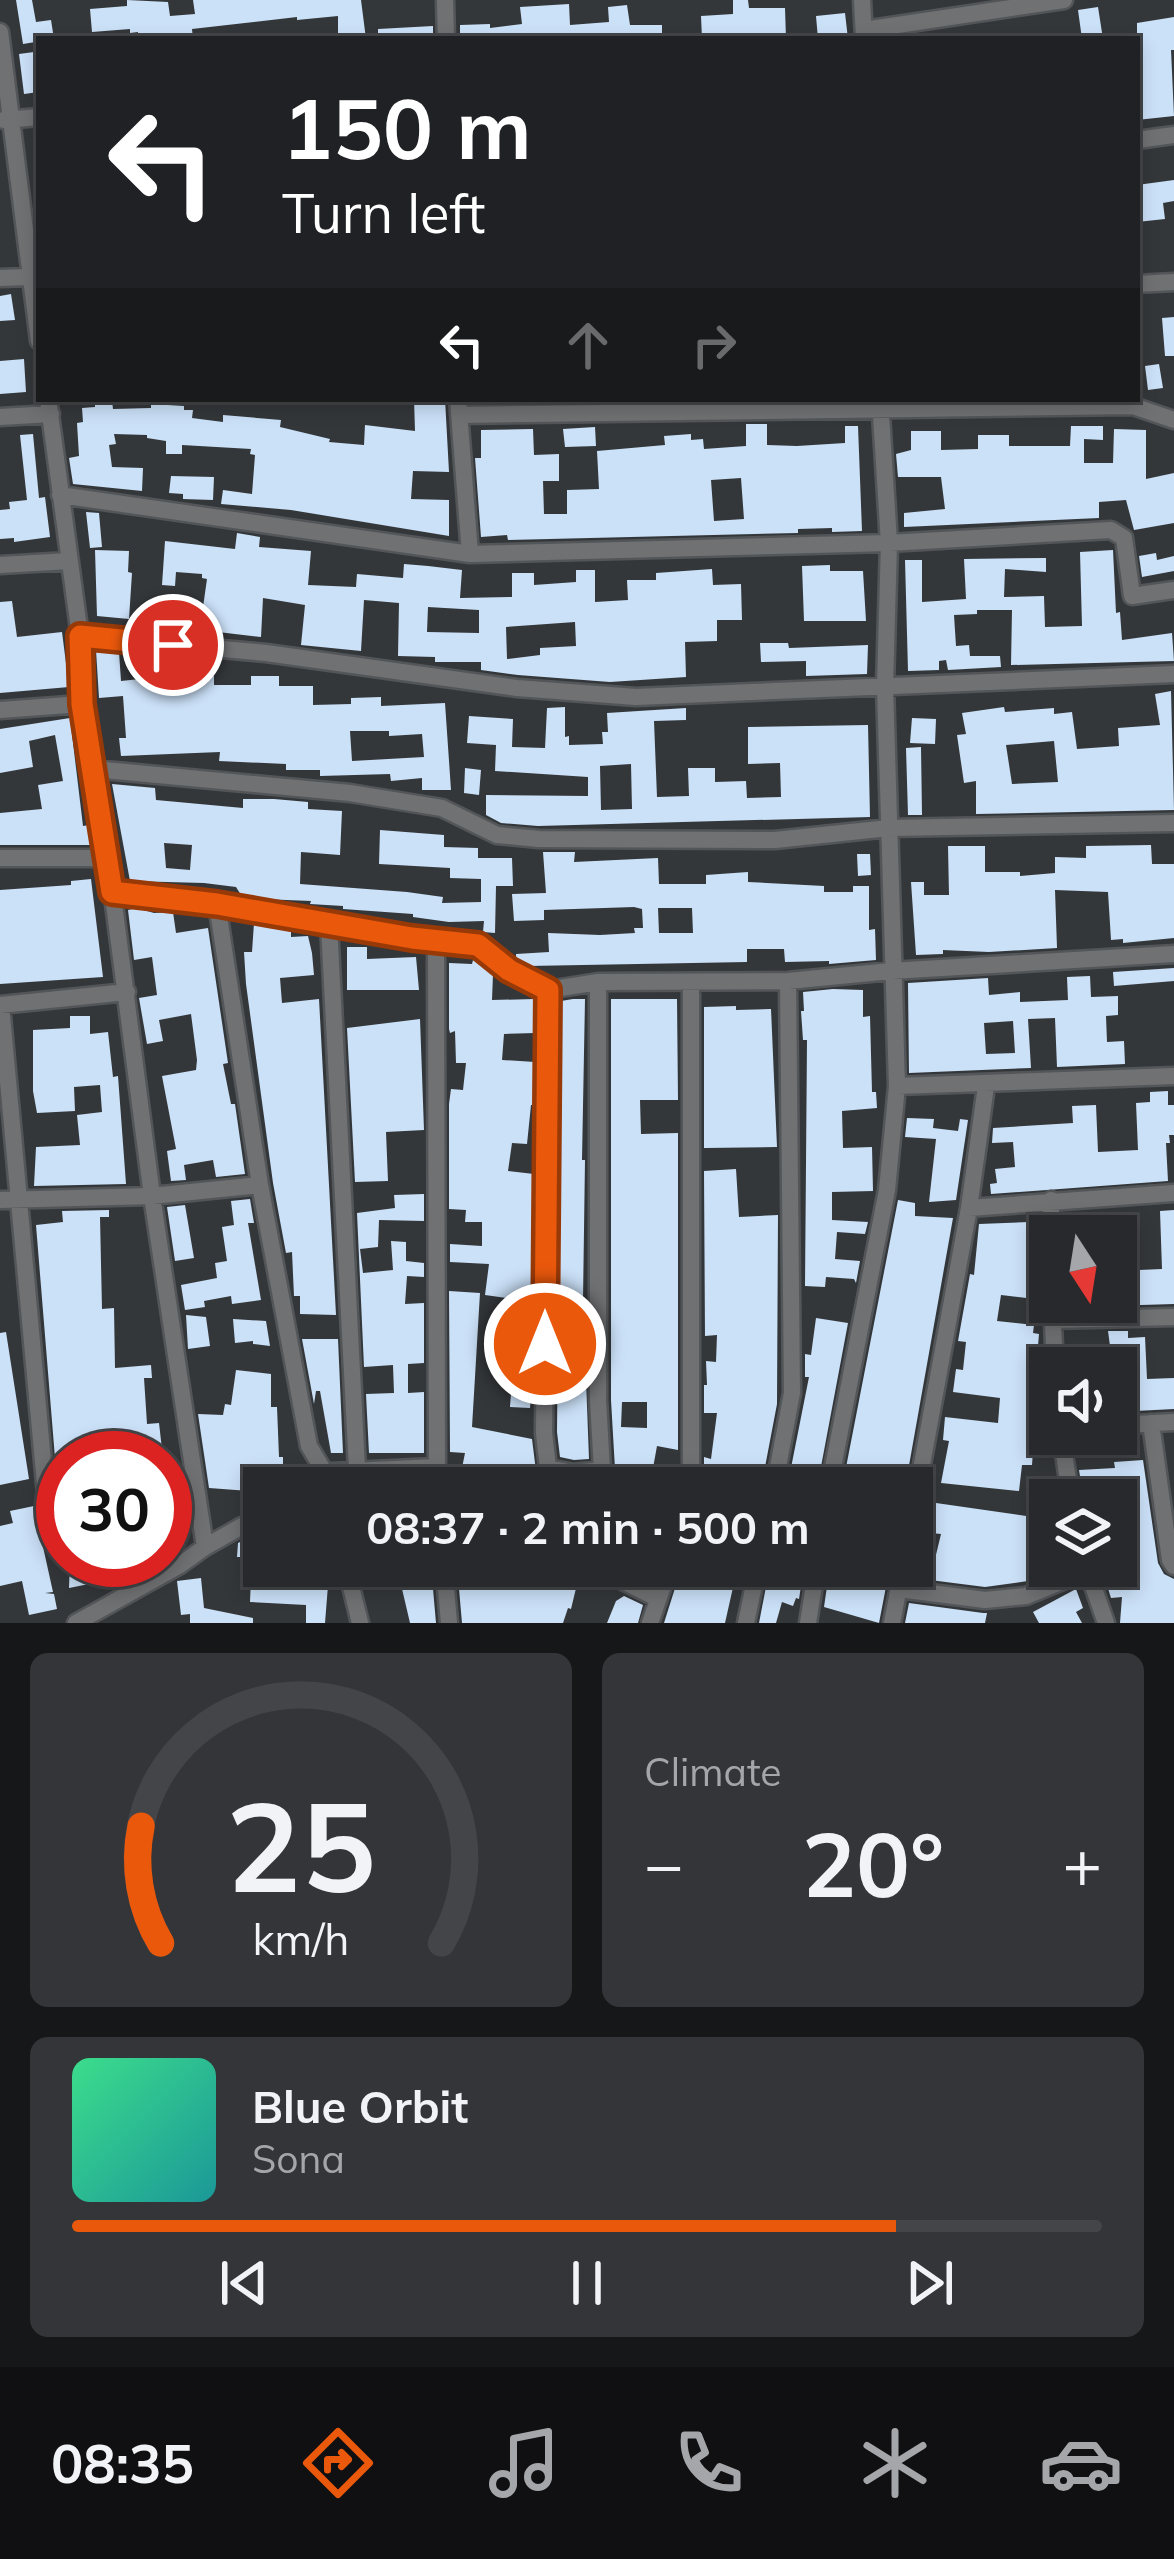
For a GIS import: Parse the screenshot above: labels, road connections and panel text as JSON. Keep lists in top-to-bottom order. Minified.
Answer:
{"north":"bottom","page":{"turn":["150 m","Turn left"],"limit":"30","trip":"08:37 · 2 min · 500 m","tile":"Climate","heat":["−","20°","+"],"song":["Blue Orbit","Sona"],"tabs":"08:35","gauge":["25","km/h"]}}
